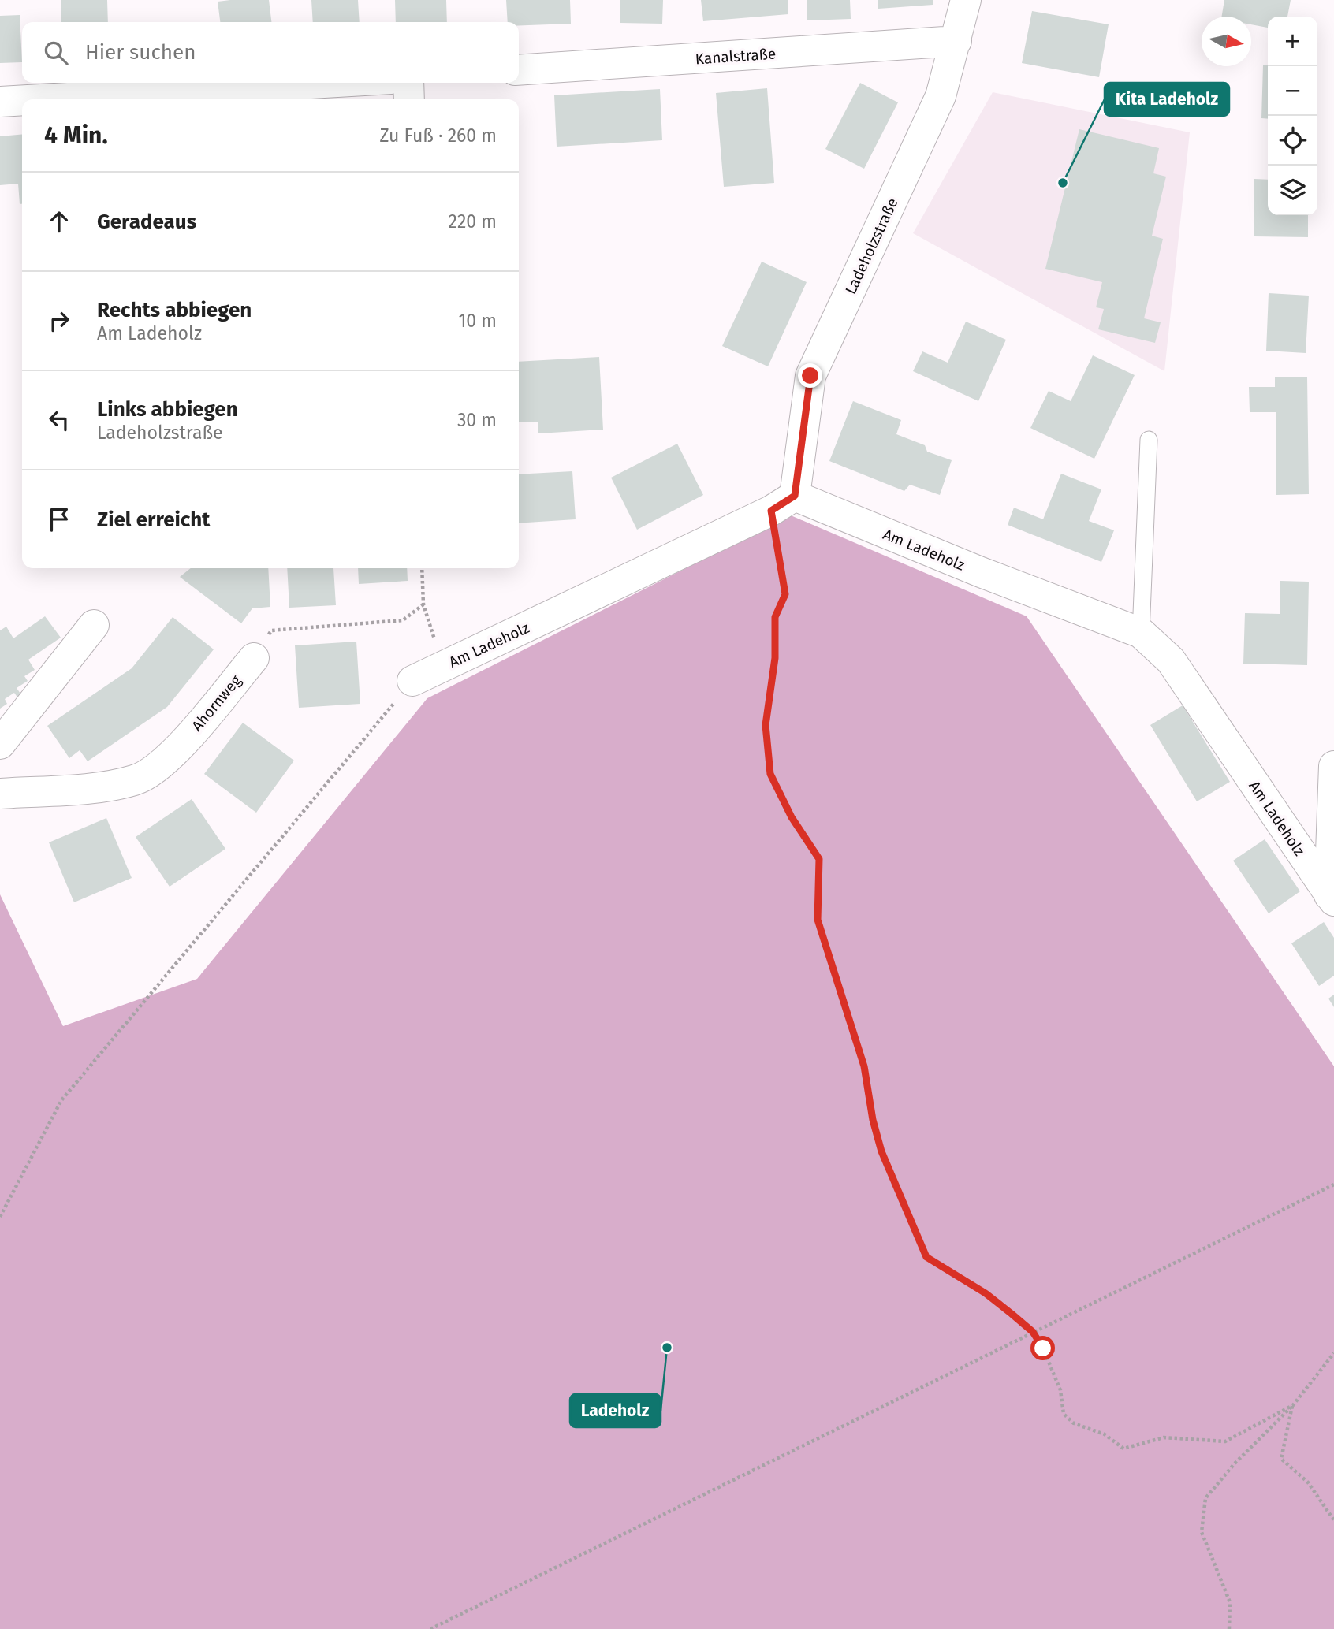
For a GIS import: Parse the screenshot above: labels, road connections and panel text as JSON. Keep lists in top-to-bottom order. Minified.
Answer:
{"streets":{"street":["Kanalstraße","Ladeholzstraße","Am Ladeholz","Ahornweg"]},"crossings":[["Kanalstraße","Ladeholzstraße"],["Ladeholzstraße","Am Ladeholz"]],"places":["Kita Ladeholz","Ladeholz"],"north":"right","page":{"map_buttons":["+","−"],"search":"Hier suchen","heading":["4 Min.","Zu Fuß · 260 m"],"list":[["Geradeaus","220 m"],["Rechts abbiegen","Am Ladeholz","10 m"],["Links abbiegen","Ladeholzstraße","30 m"],"Ziel erreicht"]}}
